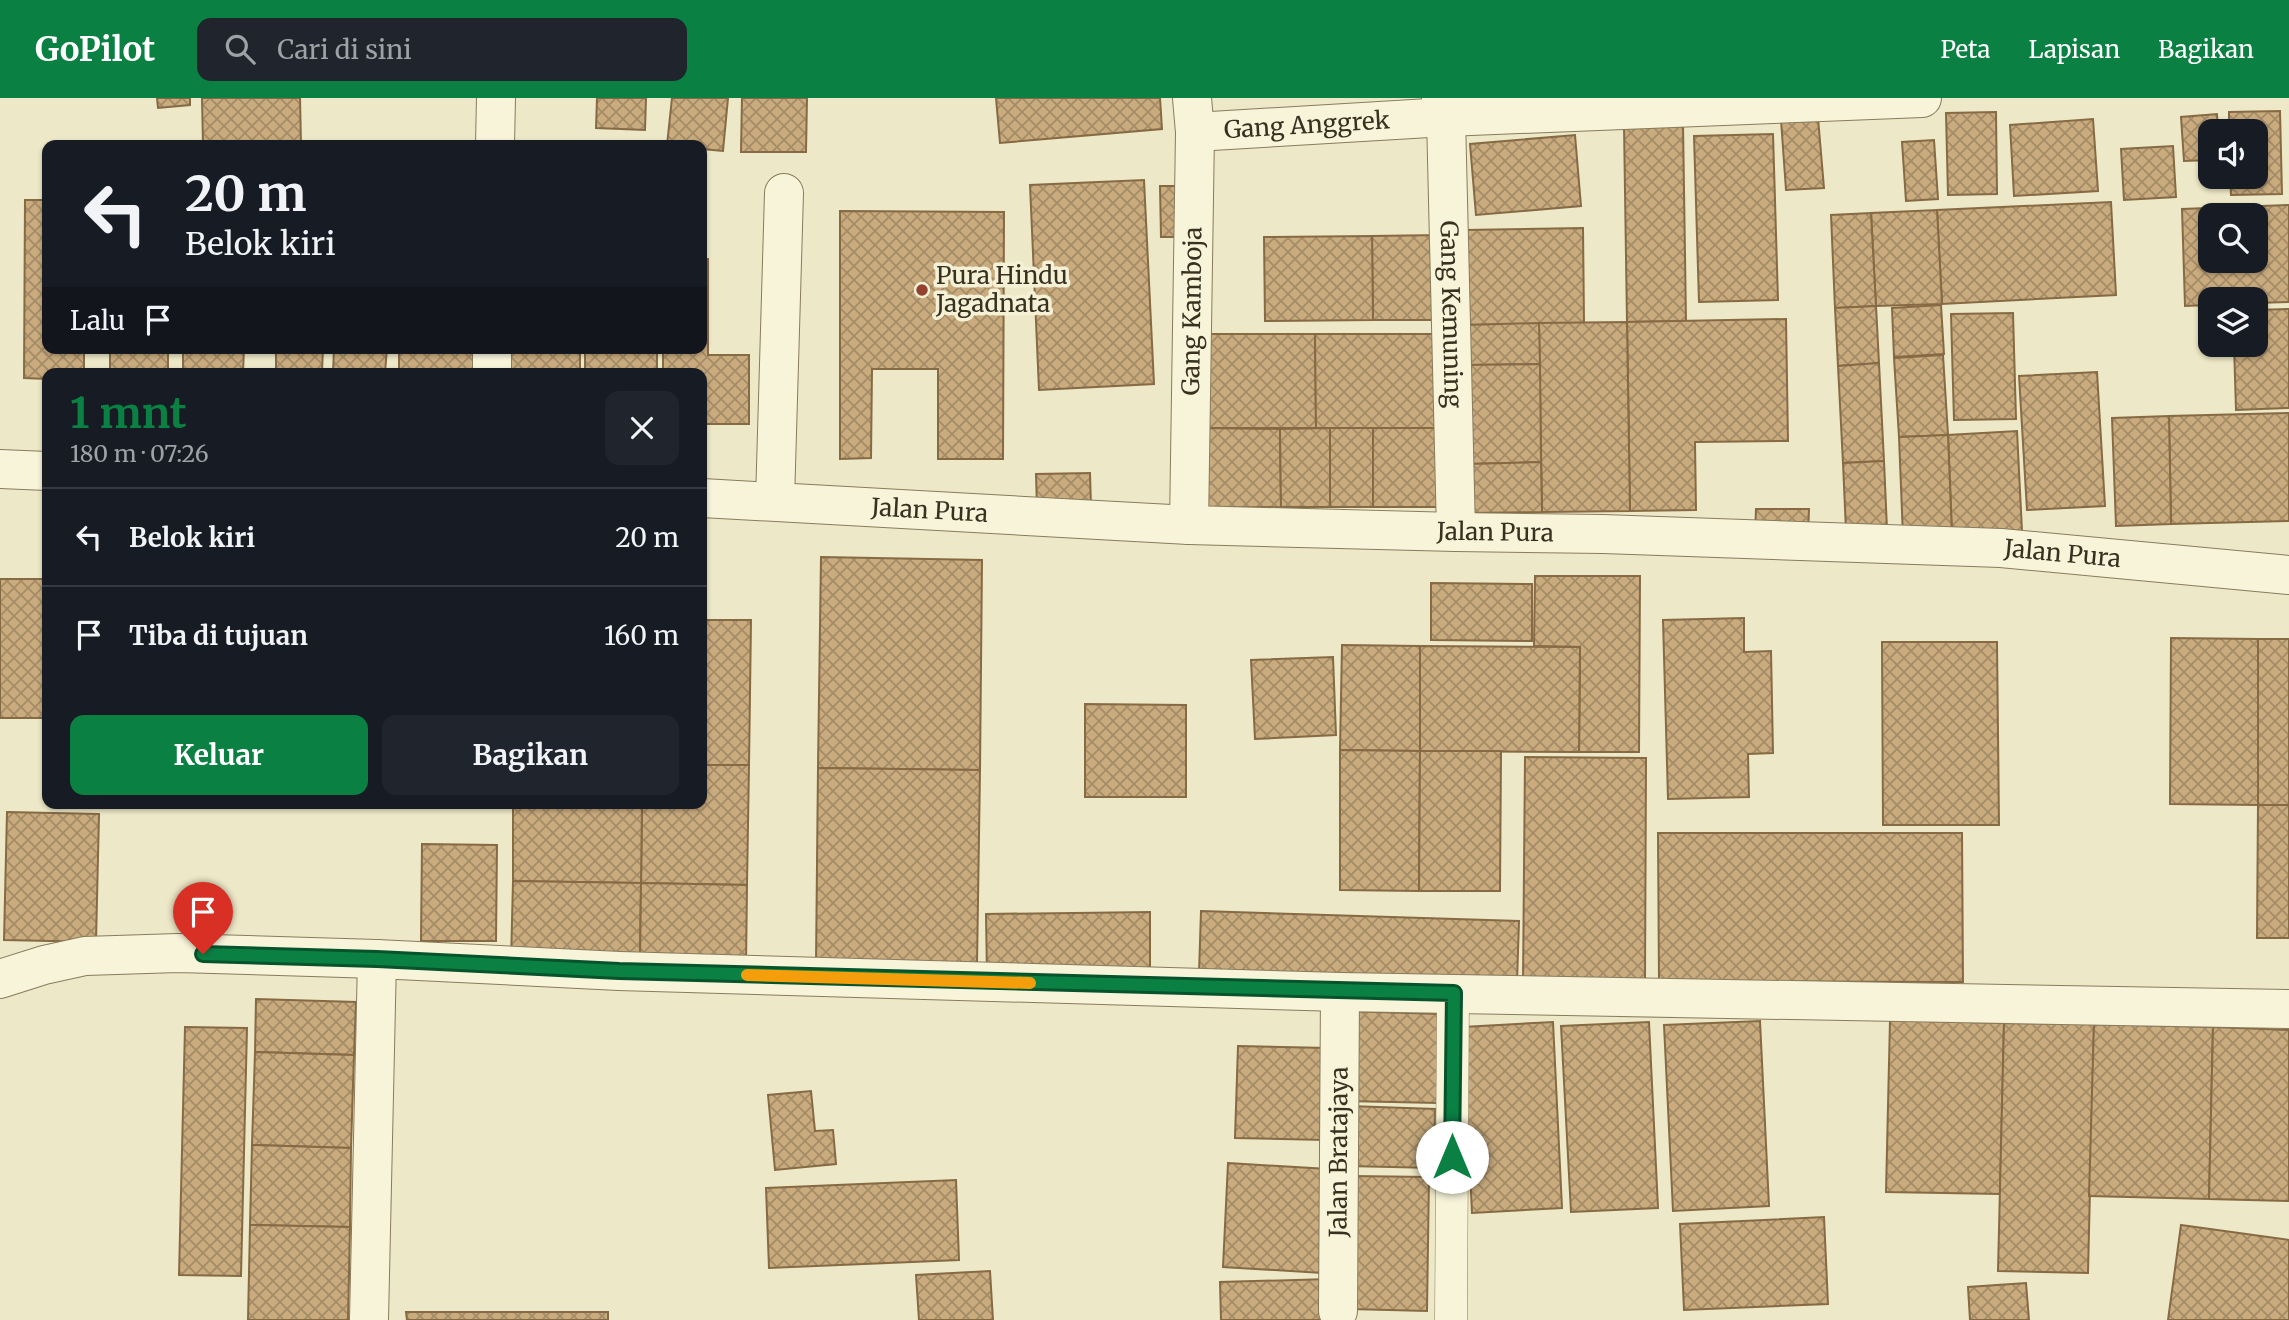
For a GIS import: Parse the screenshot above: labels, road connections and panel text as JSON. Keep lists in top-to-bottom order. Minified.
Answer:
{"streets":{"street":["Gang Anggrek","Gang Kamboja","Gang Kemuning","Jalan Pura","Jalan Bratajaya"]},"crossings":[["Gang Anggrek","Gang Kamboja"],["Gang Anggrek","Gang Kemuning"],["Gang Kamboja","Jalan Pura"],["Gang Kemuning","Jalan Pura"]],"places":["Pura Hindu Jagadnata"],"page":{"header":"GoPilot","search":"Cari di sini","nav":["Peta","Lapisan","Bagikan"],"turn":["20 m","Belok kiri"],"then":"Lalu","heading":["1 mnt","180 m · 07:26"],"list":[{"name":"Belok kiri","value":"20 m"},{"name":"Tiba di tujuan","value":"160 m"}],"buttons":["Keluar","Bagikan"]}}
